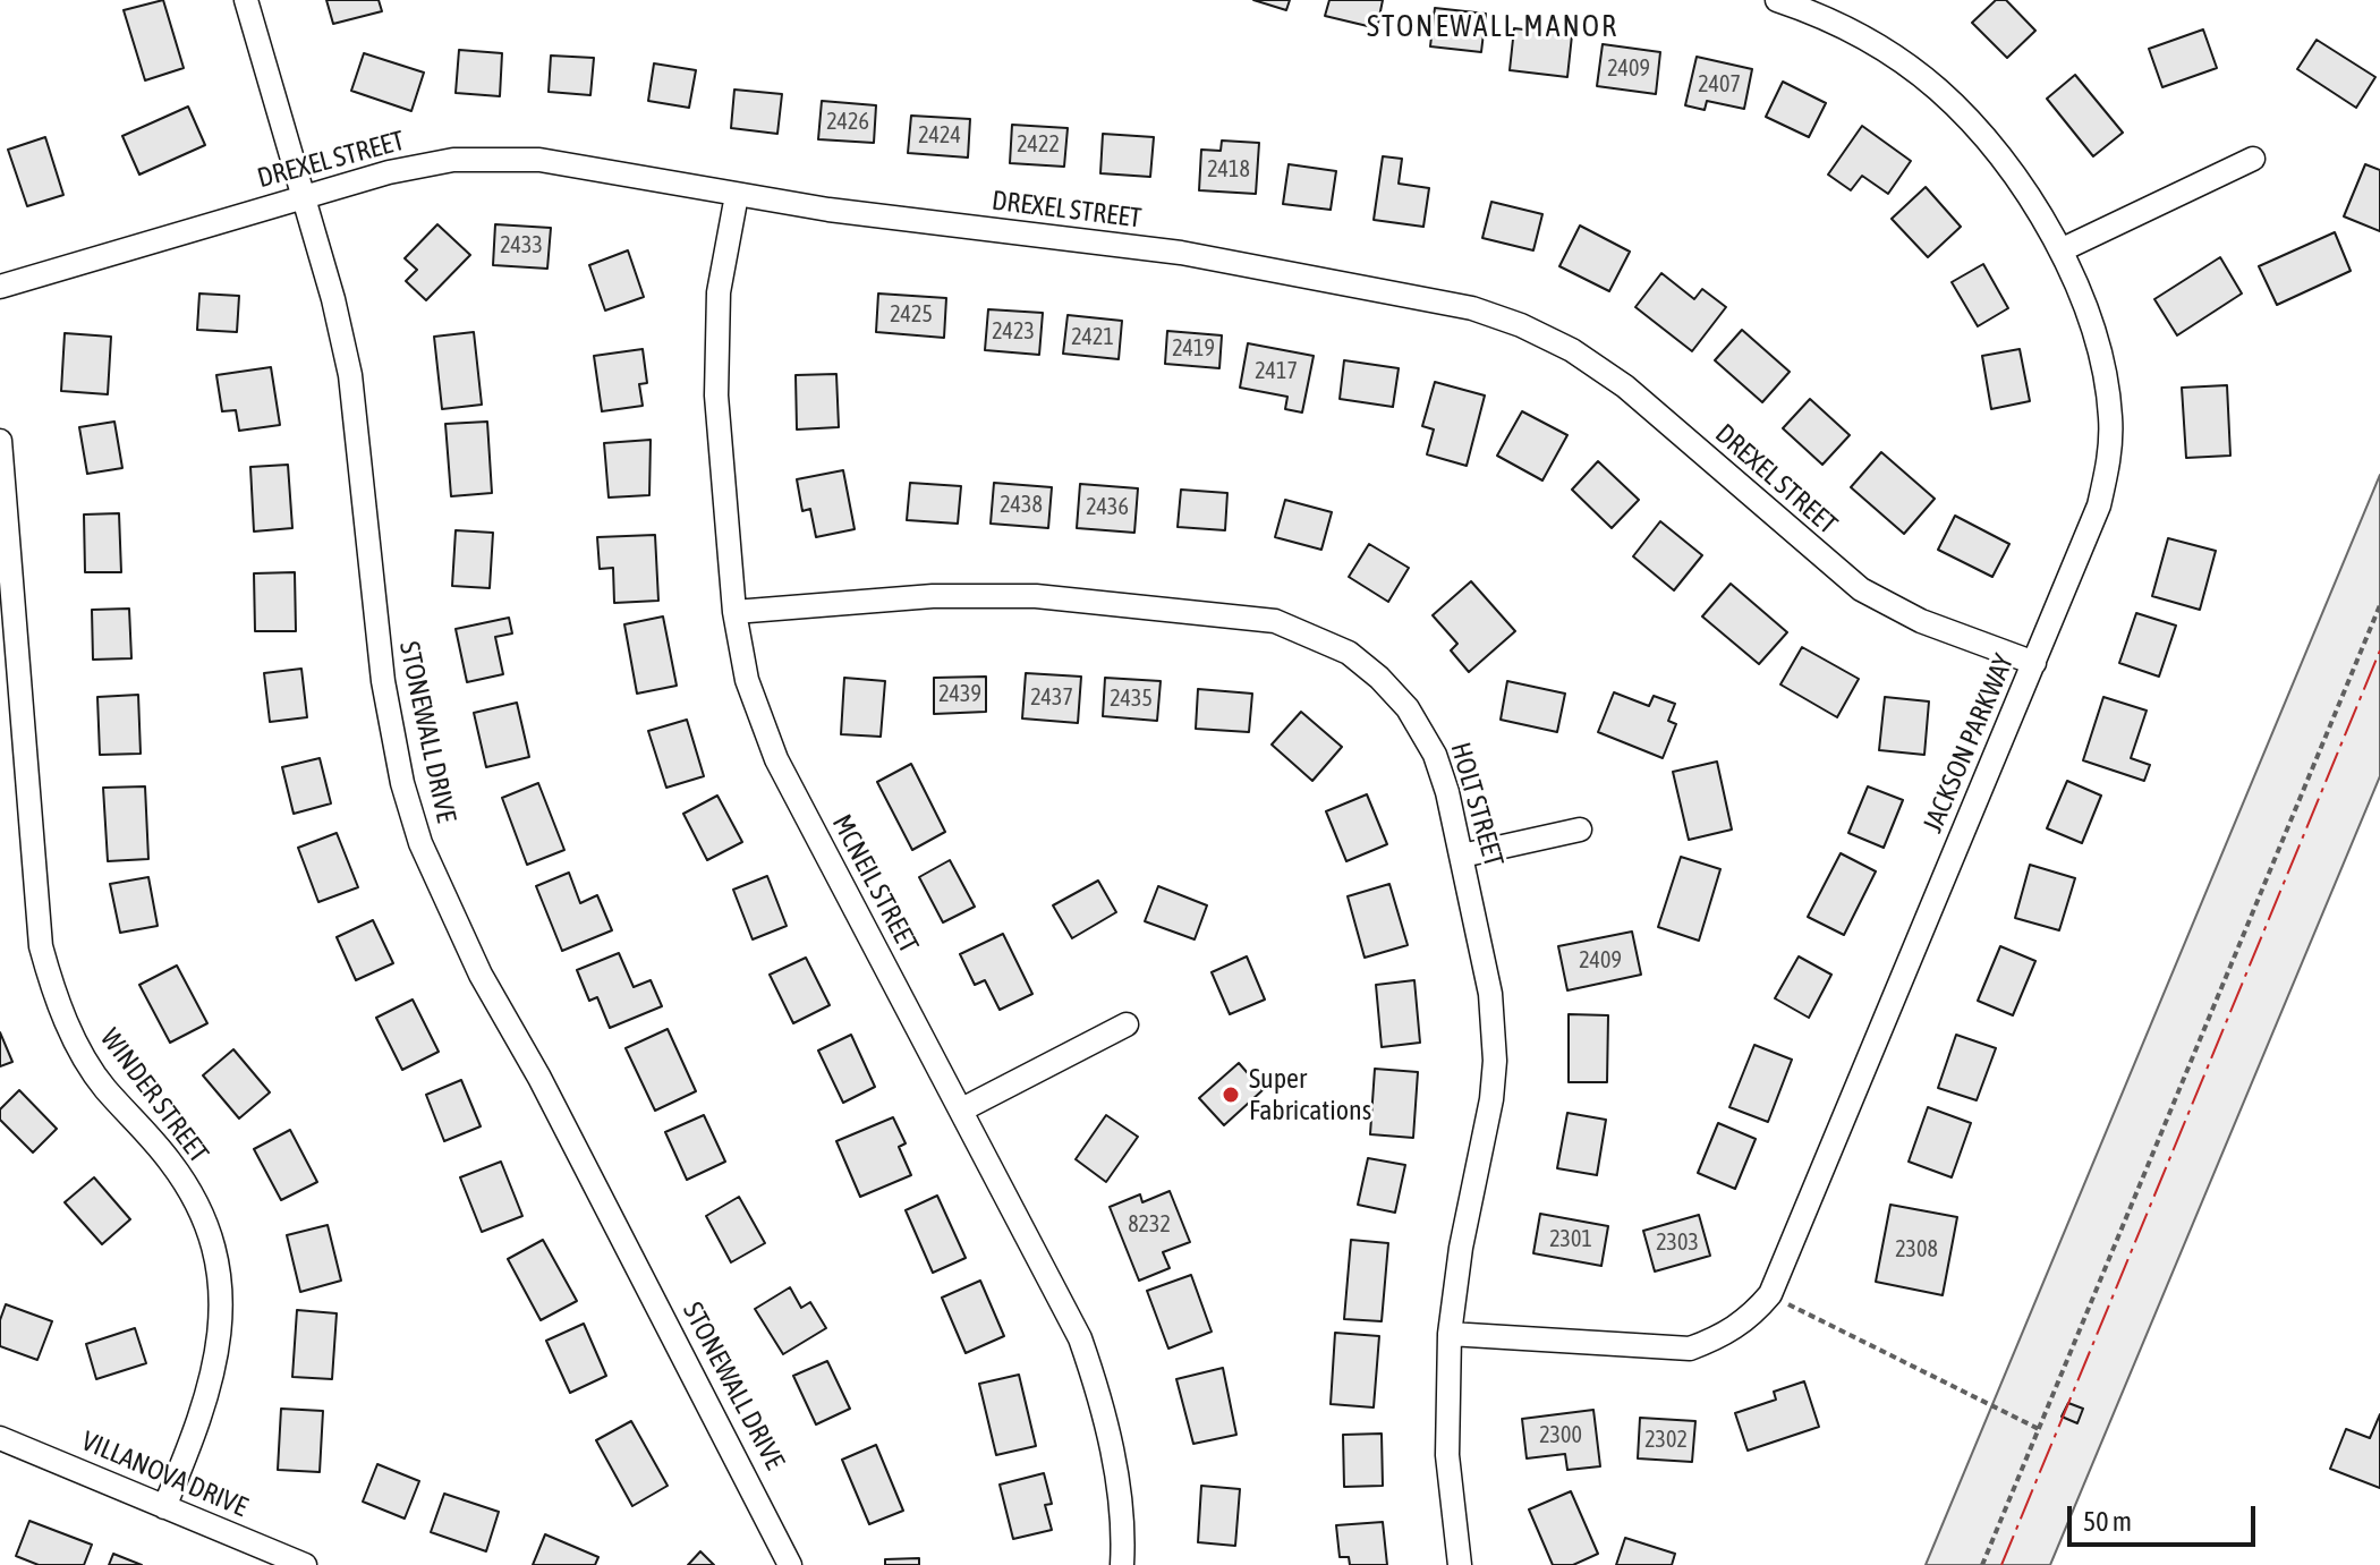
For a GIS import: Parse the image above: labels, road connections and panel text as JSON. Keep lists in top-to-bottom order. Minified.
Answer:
{"streets":{"street":["DREXEL STREET","STONEWALL DRIVE","JACKSON PARKWAY","HOLT STREET","MCNEIL STREET","WINDER STREET","VILLANOVA DRIVE"]},"crossings":[["DREXEL STREET","STONEWALL DRIVE"],["DREXEL STREET","JACKSON PARKWAY"],["DREXEL STREET","MCNEIL STREET"],["JACKSON PARKWAY","HOLT STREET"],["HOLT STREET","MCNEIL STREET"],["WINDER STREET","VILLANOVA DRIVE"]],"districts":["STONEWALL MANOR"],"places":["Super Fabrications"],"house_numbers":["2409","2407","2426","2424","2422","2418","2433","2425","2423","2421","2419","2417","2438","2436","2439","2437","2435","2409","8232","2301","2303","2308","2300","2302"],"scale_bar":"50 m"}
